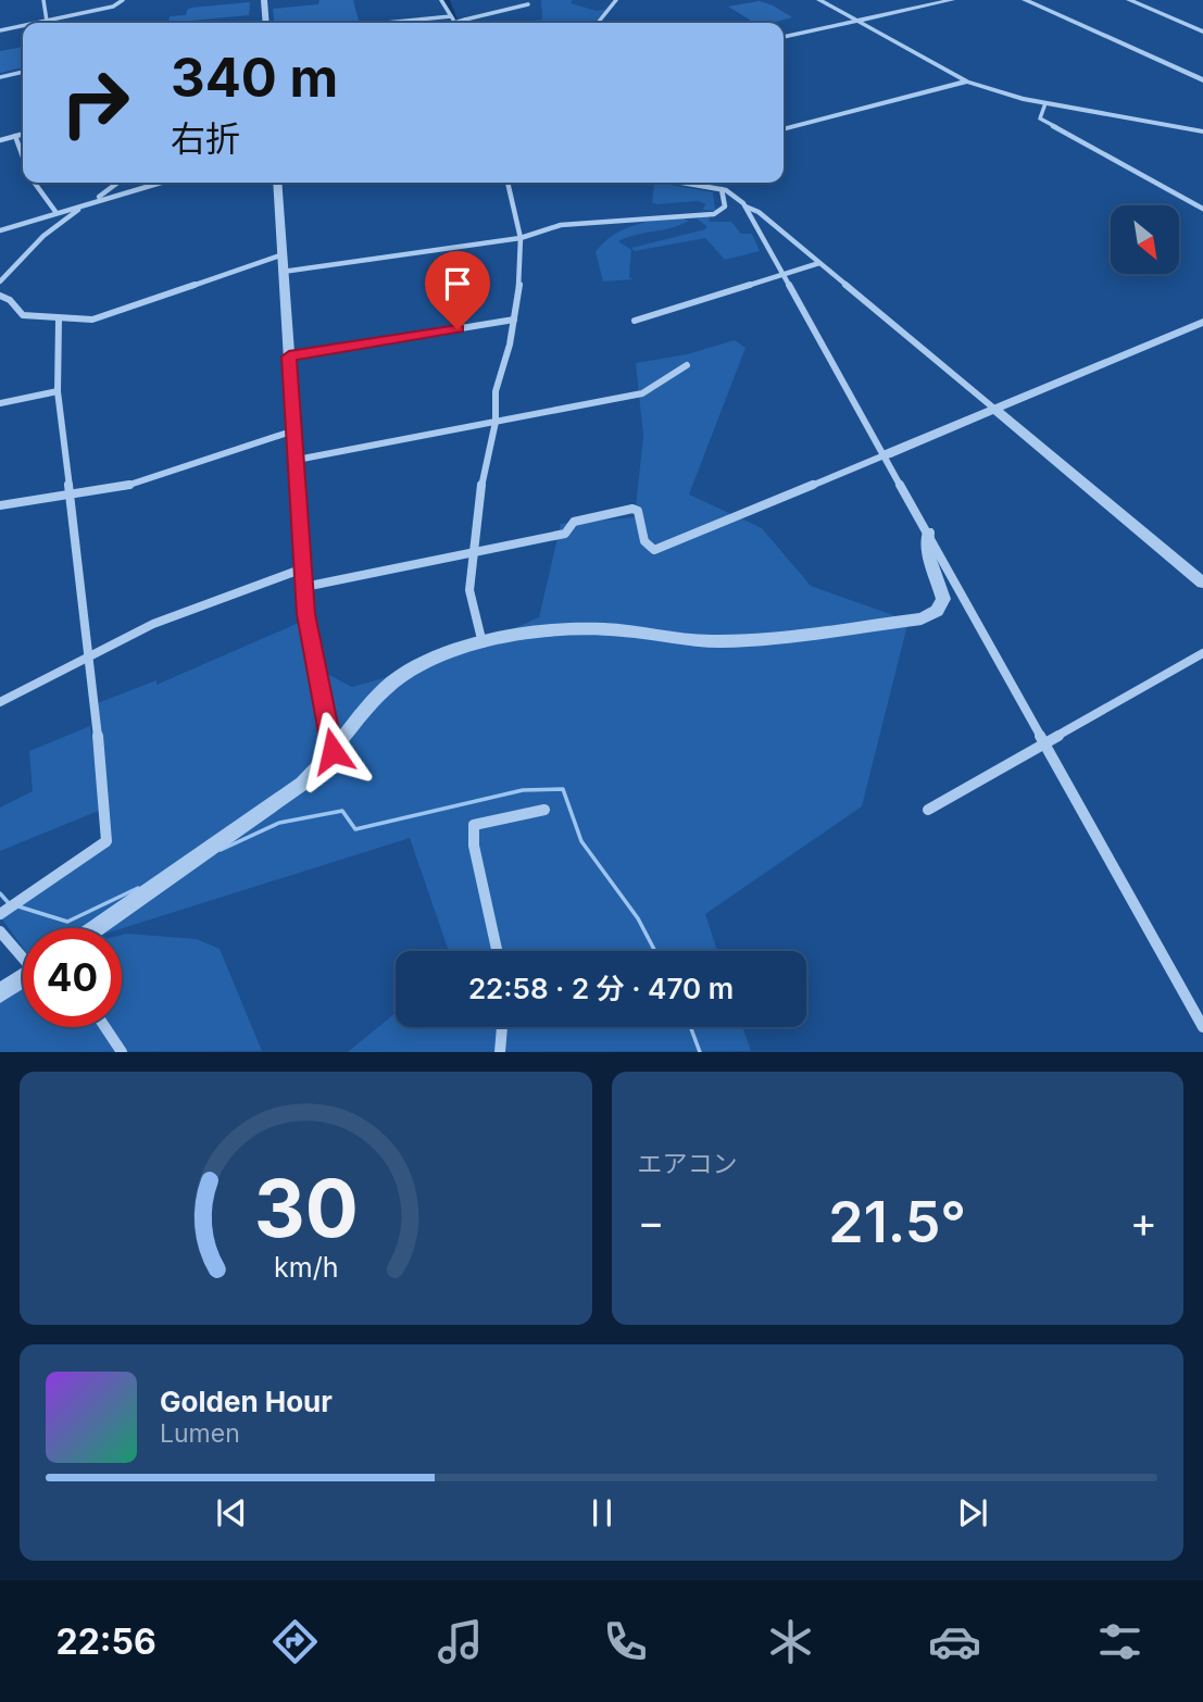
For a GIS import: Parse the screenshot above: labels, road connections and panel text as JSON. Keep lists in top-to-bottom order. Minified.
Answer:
{"north":"bottom right","page":{"turn":["340 m","右折"],"limit":"40","trip":"22:58 · 2 分 · 470 m","tile":"エアコン","heat":["−","21.5°","+"],"song":["Golden Hour","Lumen"],"tabs":"22:56","gauge":["30","km/h"]}}
